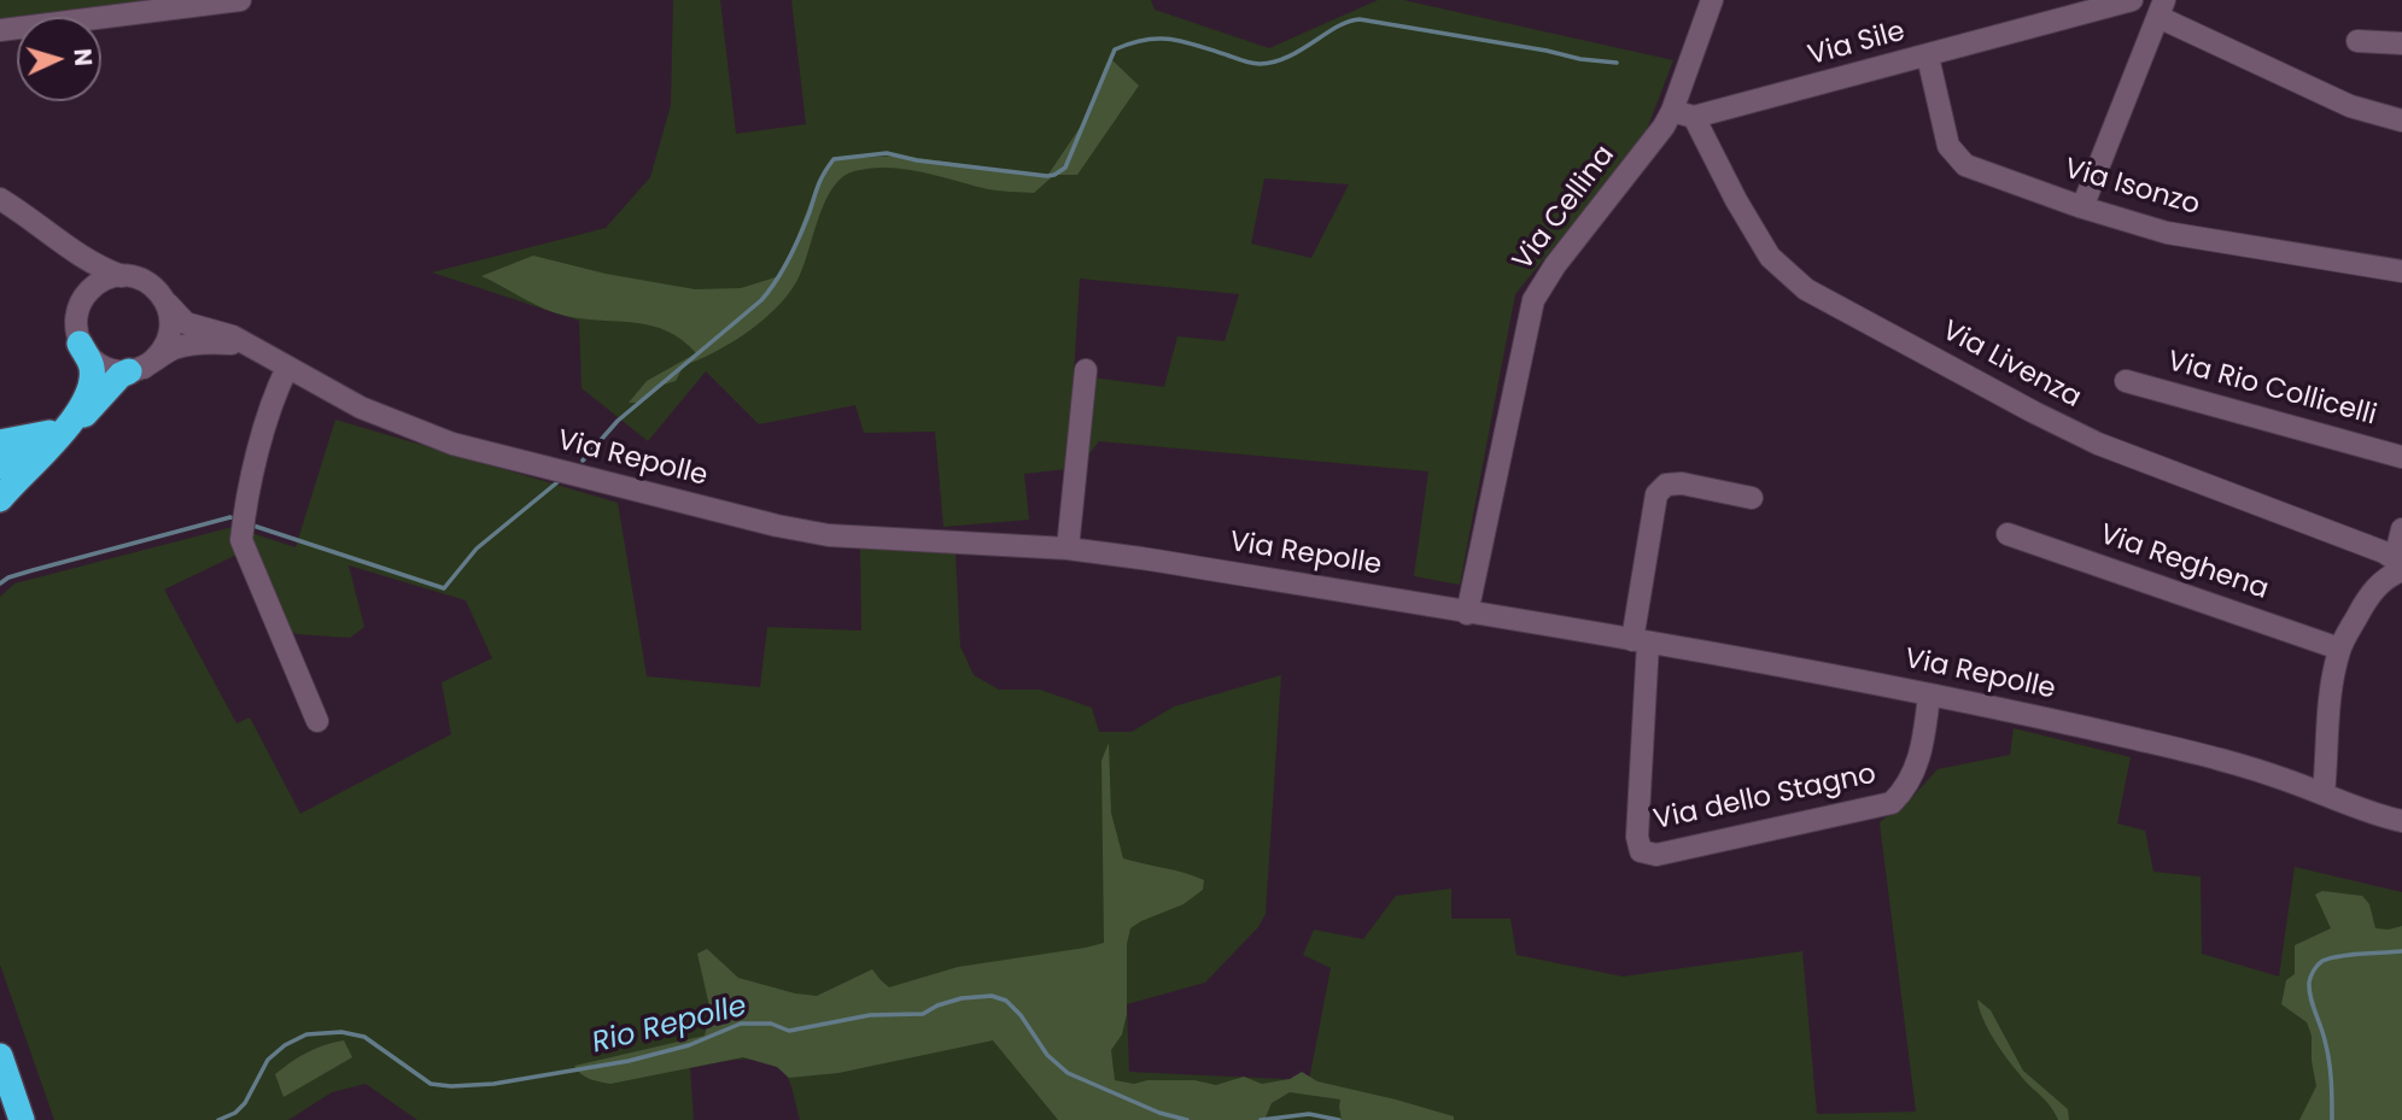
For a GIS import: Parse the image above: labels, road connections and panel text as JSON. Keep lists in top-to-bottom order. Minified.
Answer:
{"streets":{"street":["Via Sile","Via Isonzo","Via Cellina","Via Livenza","Via Rio Collicelli","Via Repolle","Via Reghena","Via dello Stagno"]},"crossings":[["Via Sile","Via Isonzo"],["Via Sile","Via Livenza"],["Via Cellina","Via Repolle"],["Via Repolle","Via dello Stagno"]],"water":["Rio Repolle"],"north":"right"}
